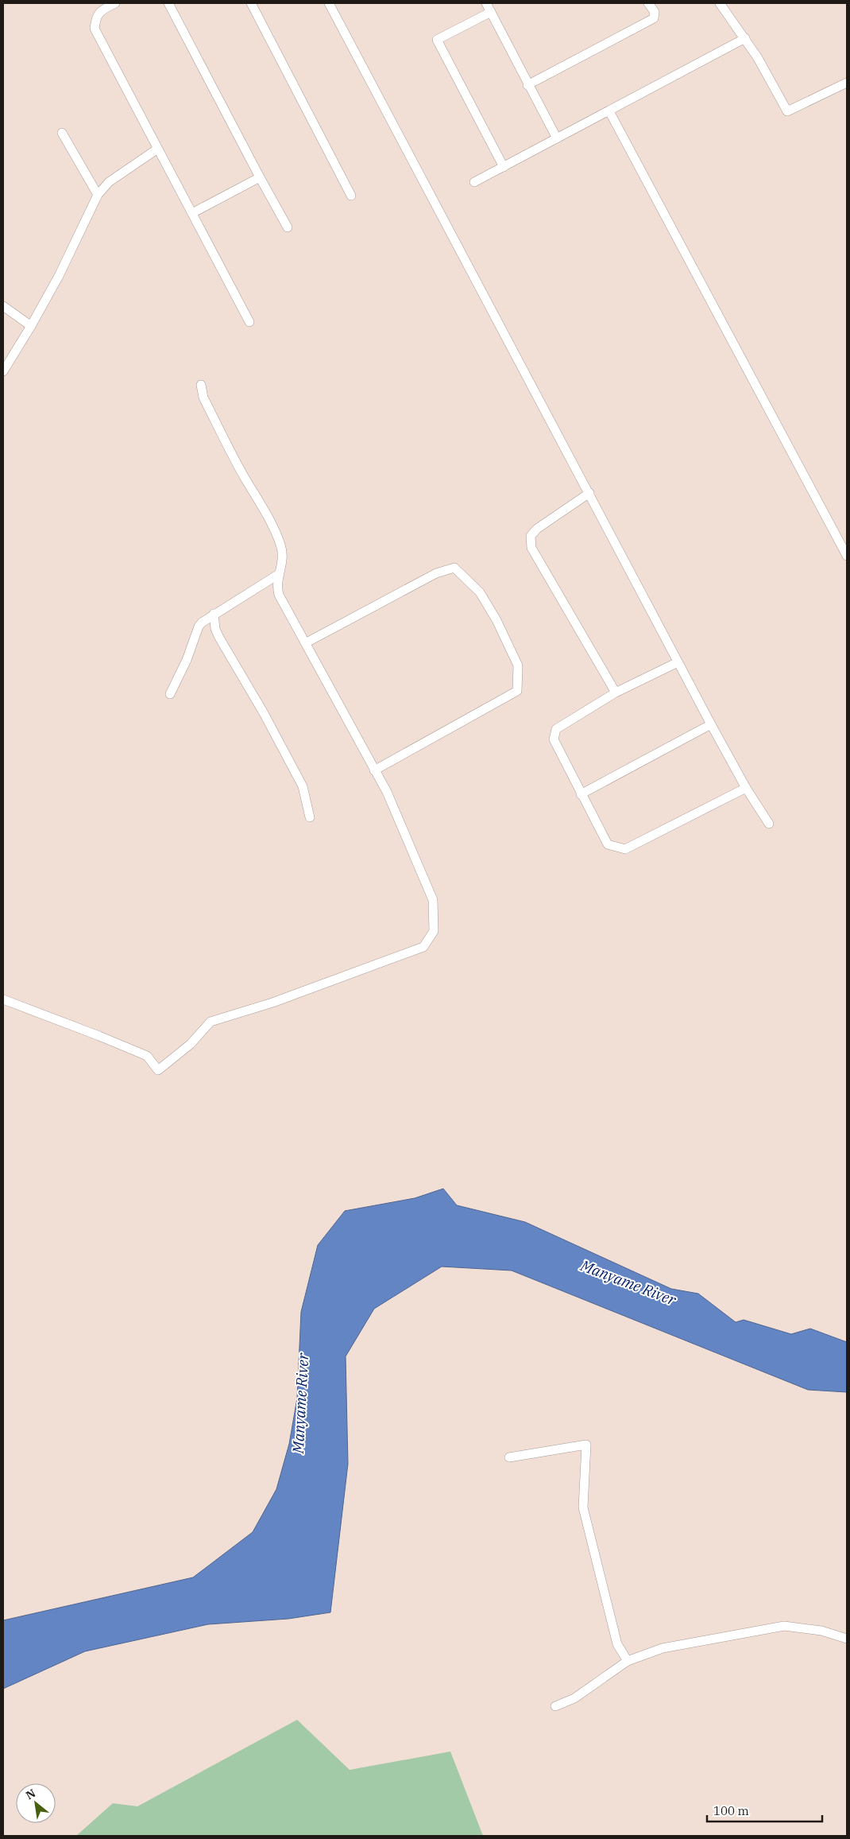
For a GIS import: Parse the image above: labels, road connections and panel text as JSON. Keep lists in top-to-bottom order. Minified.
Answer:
{"water":["Manyame River"],"scale_bar":"100 m","north":"top left"}
